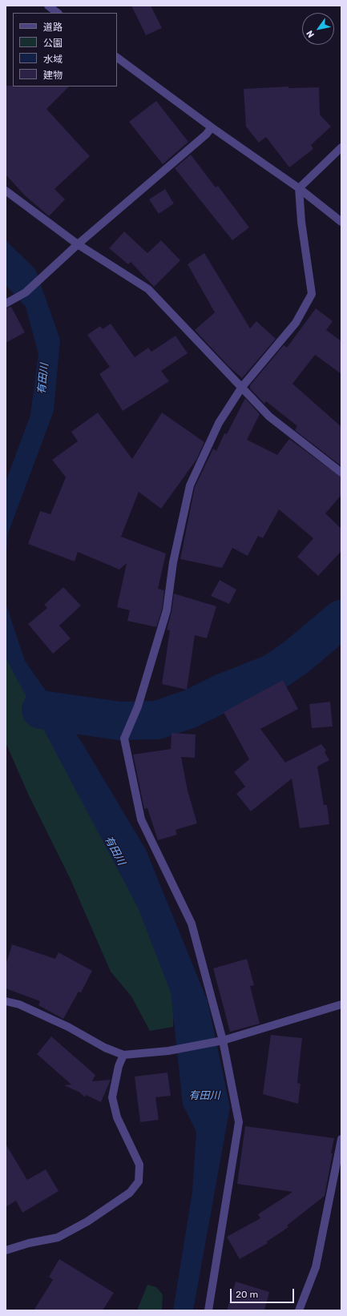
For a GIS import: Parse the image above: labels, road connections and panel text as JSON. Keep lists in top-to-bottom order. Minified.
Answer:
{"water":["有田川"],"legend":["道路","公園","水域","建物"],"scale_bar":"20 m","north":"bottom left"}
